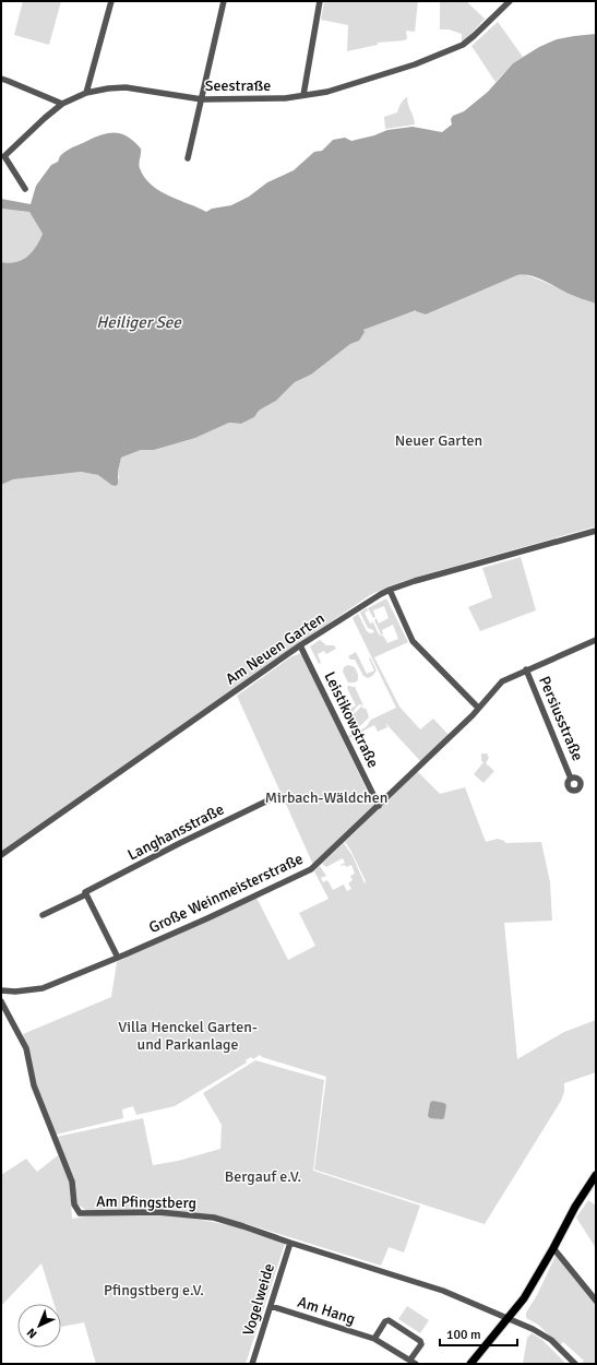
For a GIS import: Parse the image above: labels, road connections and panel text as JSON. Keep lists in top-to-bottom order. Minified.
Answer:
{"streets":{"street":["Seestraße","Am Neuen Garten","Persiusstraße","Leistikowstraße","Langhansstraße","Große Weinmeisterstraße","Am Pfingstberg","Vogelweide","Am Hang"]},"crossings":[["Am Neuen Garten","Leistikowstraße"],["Persiusstraße","Große Weinmeisterstraße"],["Leistikowstraße","Große Weinmeisterstraße"],["Am Pfingstberg","Vogelweide"],["Vogelweide","Am Hang"]],"water":["Heiliger See"],"parks":["Neuer Garten","Mirbach-Wäldchen","Villa Henckel Garten- und Parkanlage","Bergauf e.V.","Pfingstberg e.V."],"scale_bar":"100 m","north":"bottom left"}
